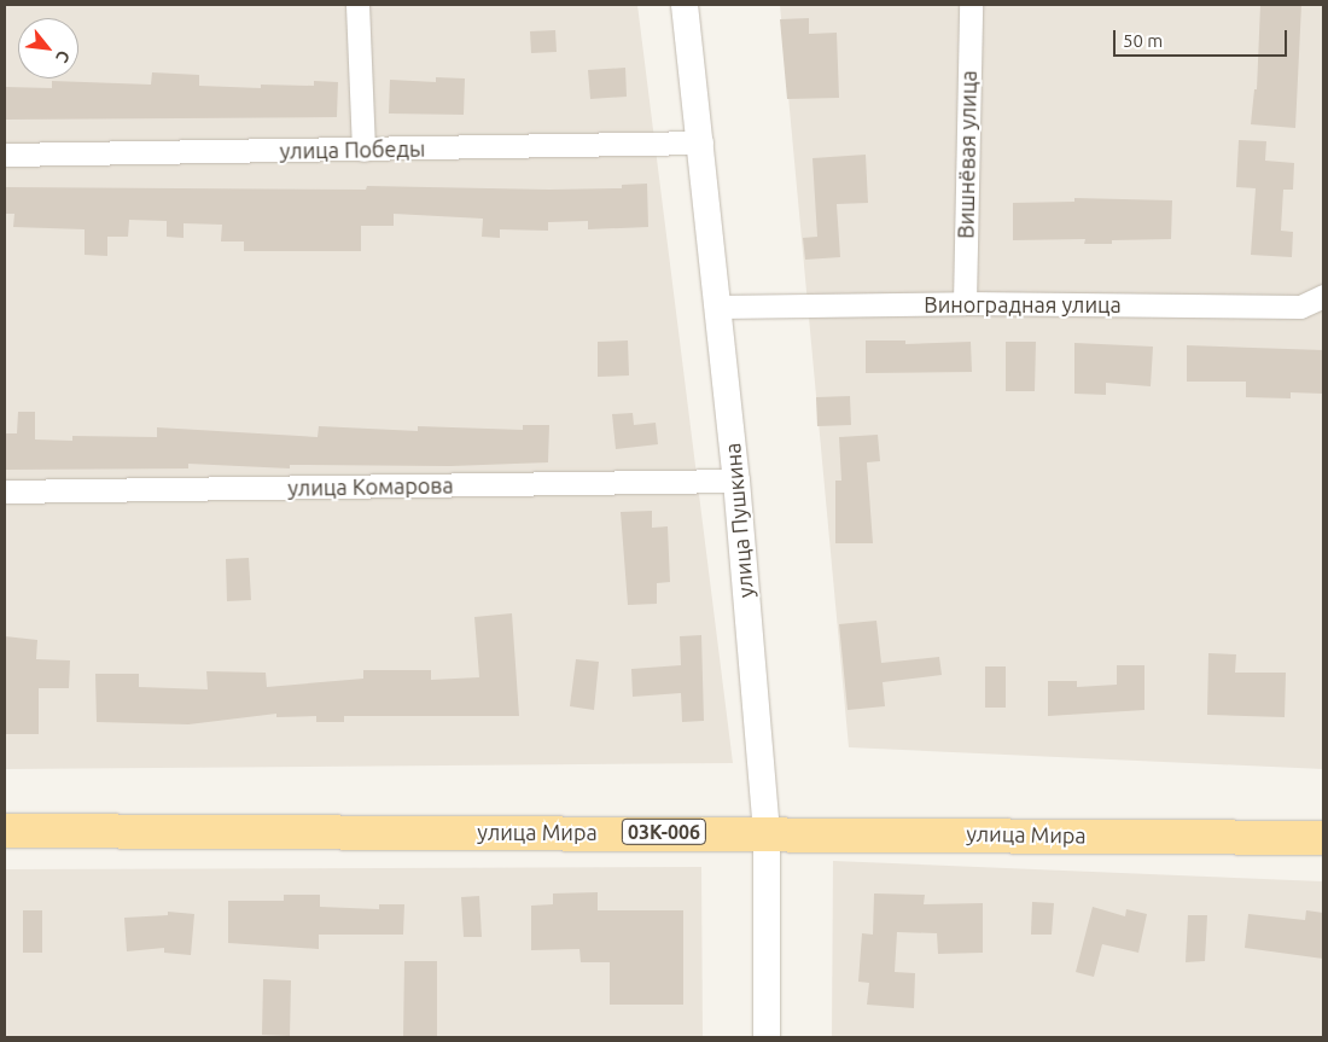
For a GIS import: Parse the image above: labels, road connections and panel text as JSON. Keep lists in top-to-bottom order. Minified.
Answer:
{"streets":{"main road":["улица Мира","03К-006"],"street":["улица Победы","Вишнёвая улица","Виноградная улица","улица Комарова","улица Пушкина"]},"crossings":[["улица Победы","улица Пушкина"],["Вишнёвая улица","Виноградная улица"],["Виноградная улица","улица Пушкина"],["улица Комарова","улица Пушкина"],["улица Пушкина","улица Мира"]],"scale_bar":"50 m","north":"bottom right"}
